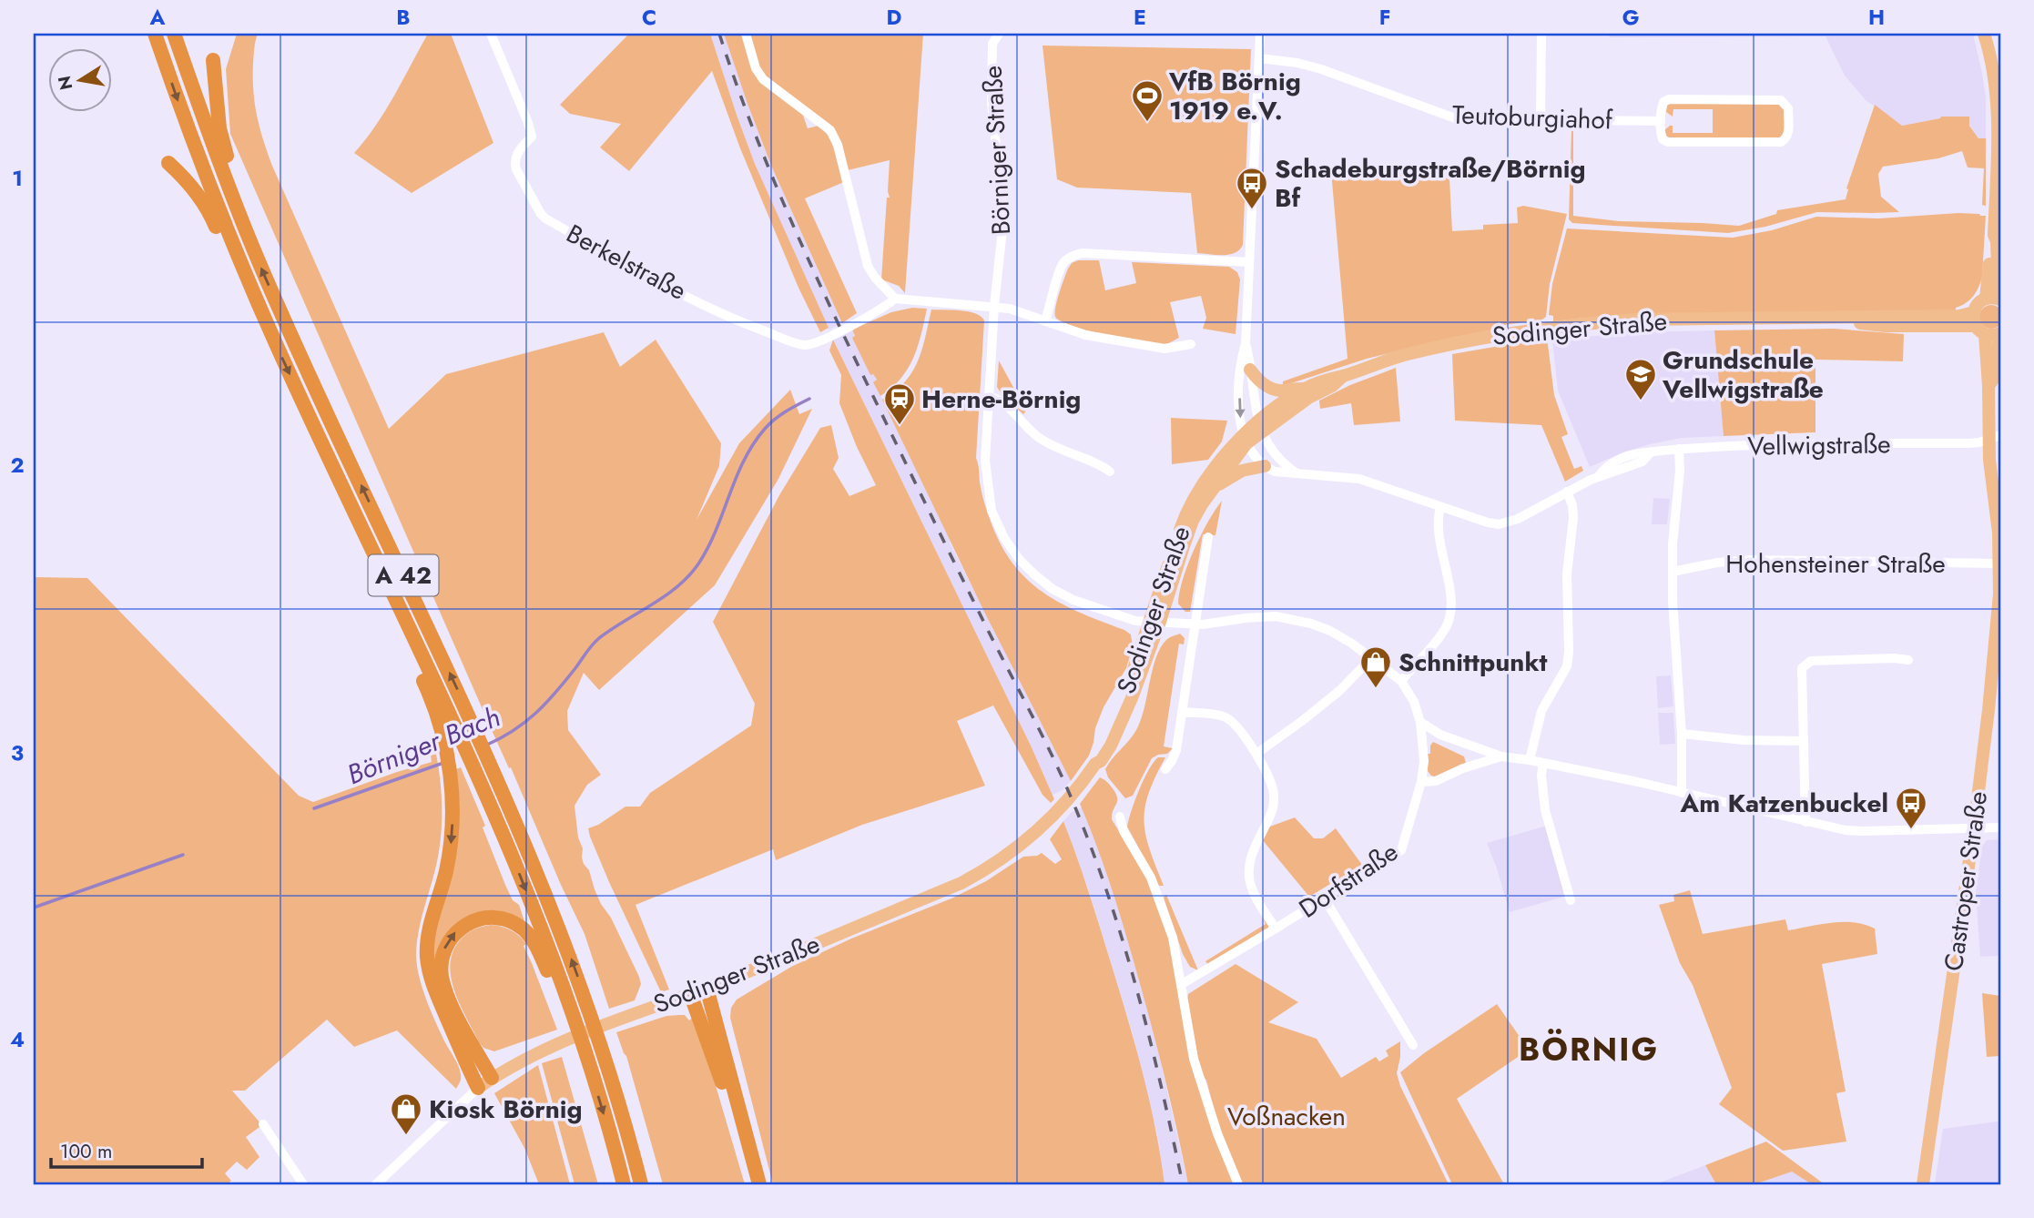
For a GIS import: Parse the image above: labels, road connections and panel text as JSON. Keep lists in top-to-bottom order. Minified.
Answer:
{"streets":{"highway":["A 42"],"main road":["Sodinger Straße","Castroper Straße"],"street":["Teutoburgiahof","Börniger Straße","Berkelstraße","Vellwigstraße","Hohensteiner Straße","Dorfstraße"]},"crossings":[["Sodinger Straße","Dorfstraße"],["Sodinger Straße","Castroper Straße"],["Vellwigstraße","Castroper Straße"],["Hohensteiner Straße","Castroper Straße"]],"districts":["BÖRNIG"],"water":["Börniger Bach"],"parks":["Voßnacken"],"places":{"sports":["VfB Börnig 1919 e.V."],"bus stop":["Schadeburgstraße/Börnig Bf","Am Katzenbuckel"],"school or university":["Grundschule Vellwigstraße"],"station":["Herne-Börnig"],"shop":["Schnittpunkt","Kiosk Börnig"]},"scale_bar":"100 m","north":"left","grid":{"columns":["A","B","C","D","E","F","G","H"],"rows":["1","2","3","4"]}}
